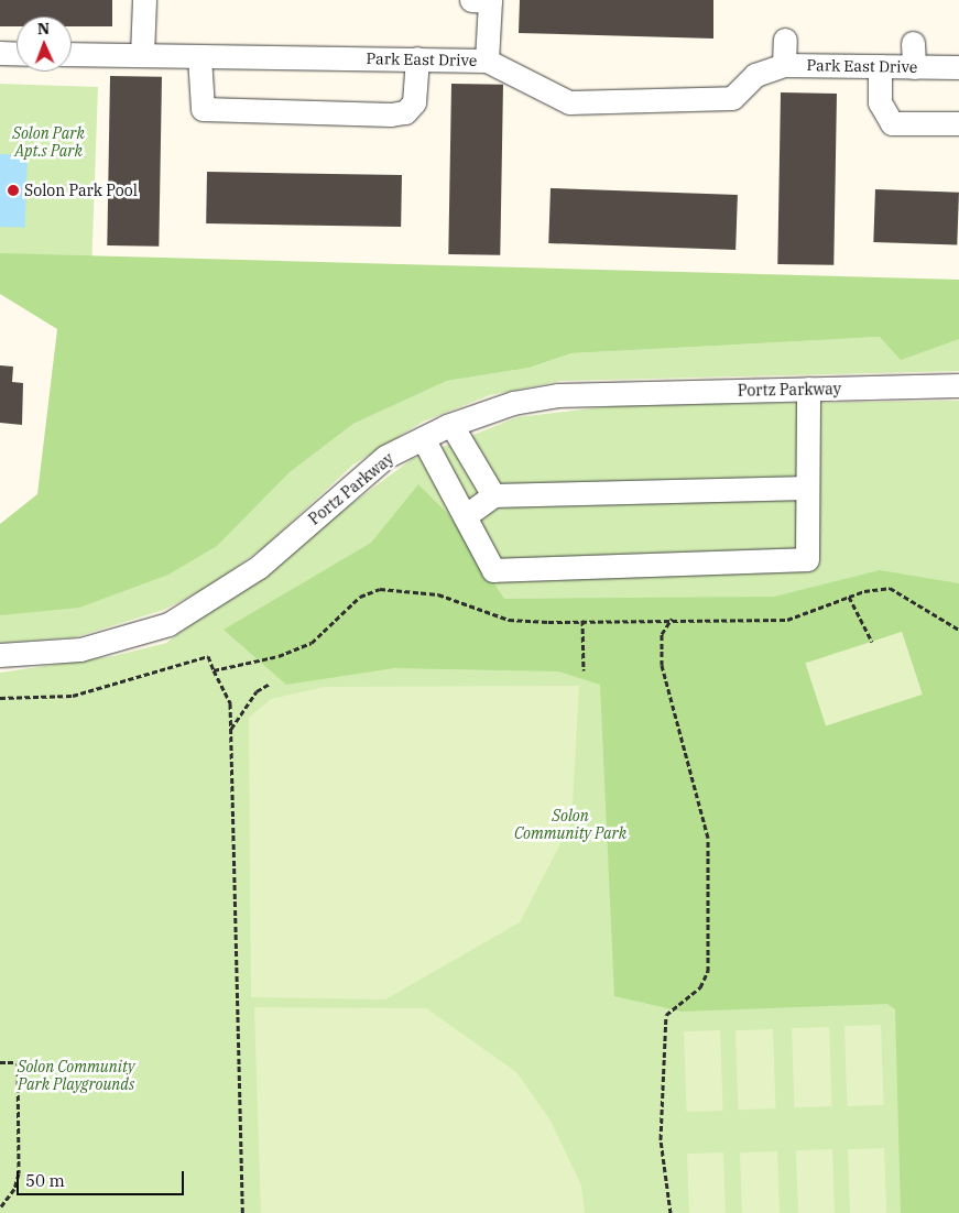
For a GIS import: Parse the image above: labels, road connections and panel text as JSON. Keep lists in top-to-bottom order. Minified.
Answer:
{"streets":{"street":["Park East Drive","Portz Parkway"]},"parks":["Solon Park Apt.s Park","Solon Community Park","Solon Community Park Playgrounds"],"places":["Solon Park Pool"],"scale_bar":"50 m","north":"top"}
